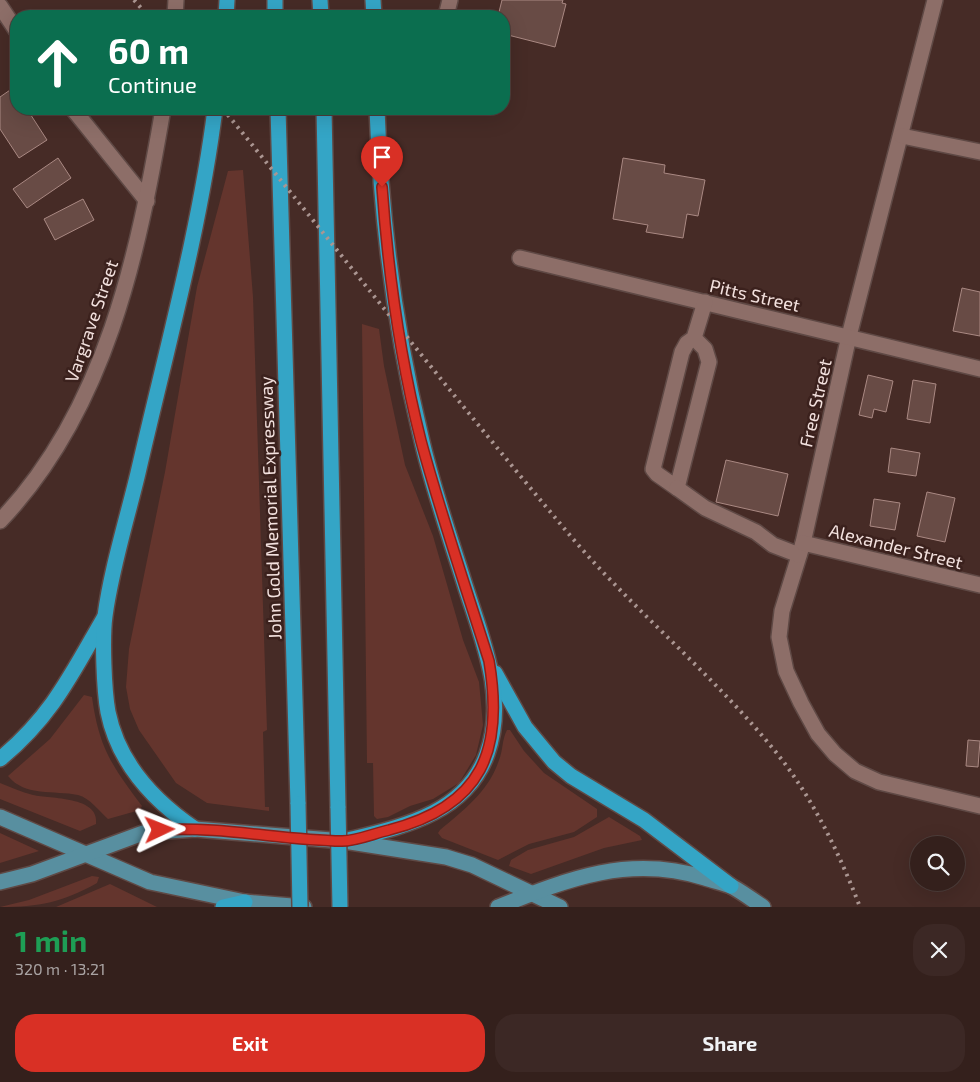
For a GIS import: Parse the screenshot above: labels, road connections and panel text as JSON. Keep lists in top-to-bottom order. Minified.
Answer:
{"streets":{"highway":["John Gold Memorial Expressway"],"street":["Pitts Street","Vargrave Street","Free Street","Alexander Street"]},"crossings":[["Pitts Street","Free Street"],["Free Street","Alexander Street"]],"page":{"turn":["60 m","Continue"],"heading":["1 min","320 m · 13:21"],"buttons":["Exit","Share"]}}
